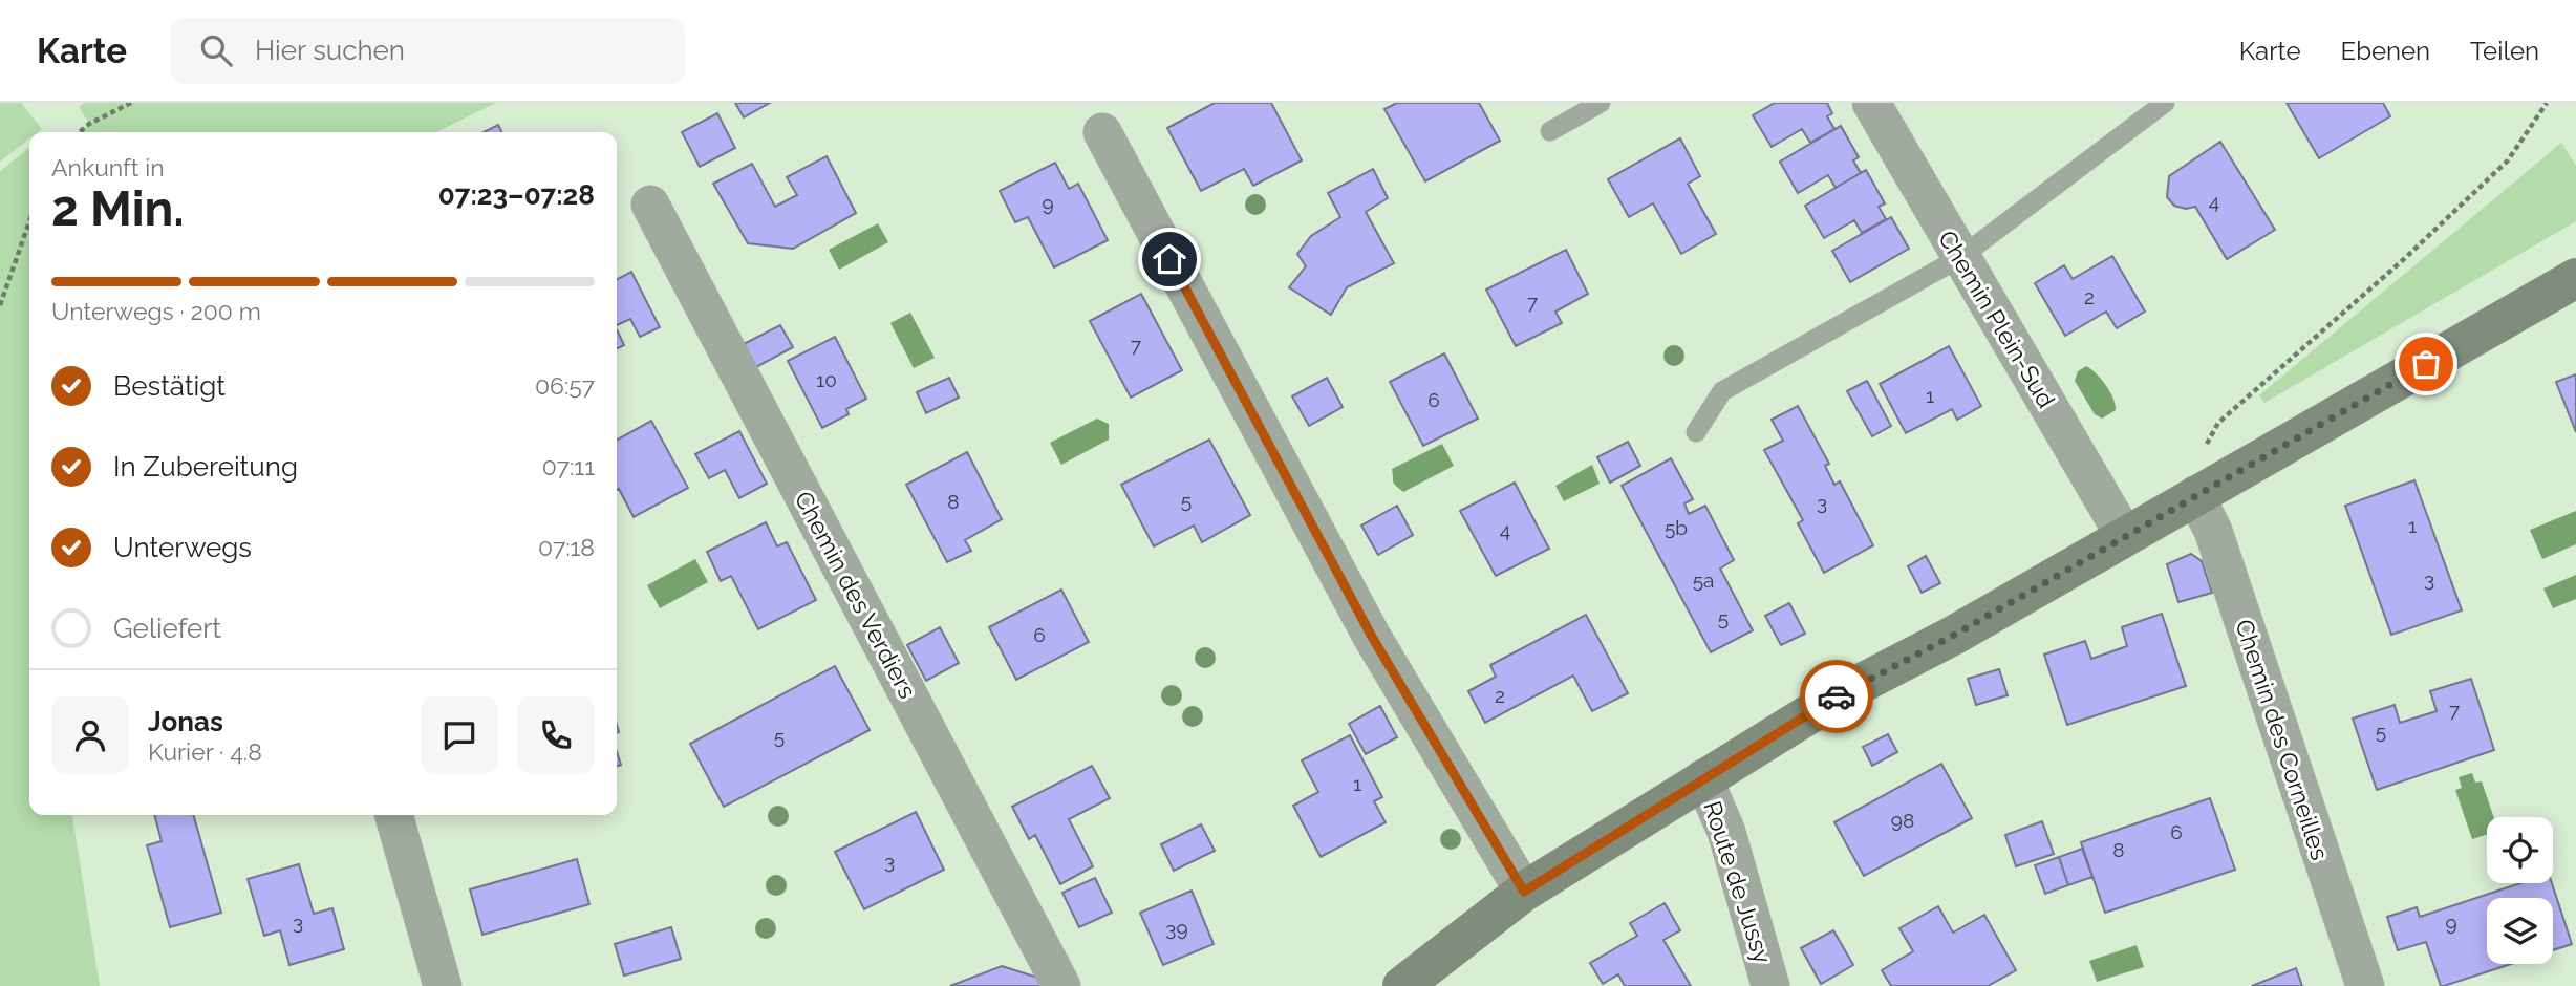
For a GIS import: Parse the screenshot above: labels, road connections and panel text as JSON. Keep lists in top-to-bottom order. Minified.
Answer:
{"streets":{"main road":["Route de Jussy"],"street":["Chemin Plein-Sud","Chemin des Verdiers","Chemin des Corneilles"]},"crossings":[["Chemin Plein-Sud","Route de Jussy"],["Chemin des Corneilles","Route de Jussy"]],"house_numbers":["4","9","2","7","7","10","1","6","5","8","3","1","5b","4","3","5a","5","6","2","7","5","5","1","98","6","8","3","3","9","39"],"page":{"header":"Karte","search":"Hier suchen","nav":["Karte","Ebenen","Teilen"],"heading":["2 Min.","Ankunft in","07:23–07:28"],"panel":["Jonas","Kurier · 4.8"],"bar":"Unterwegs · 200 m","list":[["Bestätigt","06:57"],["In Zubereitung","07:11"],["Unterwegs","07:18"],"Geliefert"]}}
